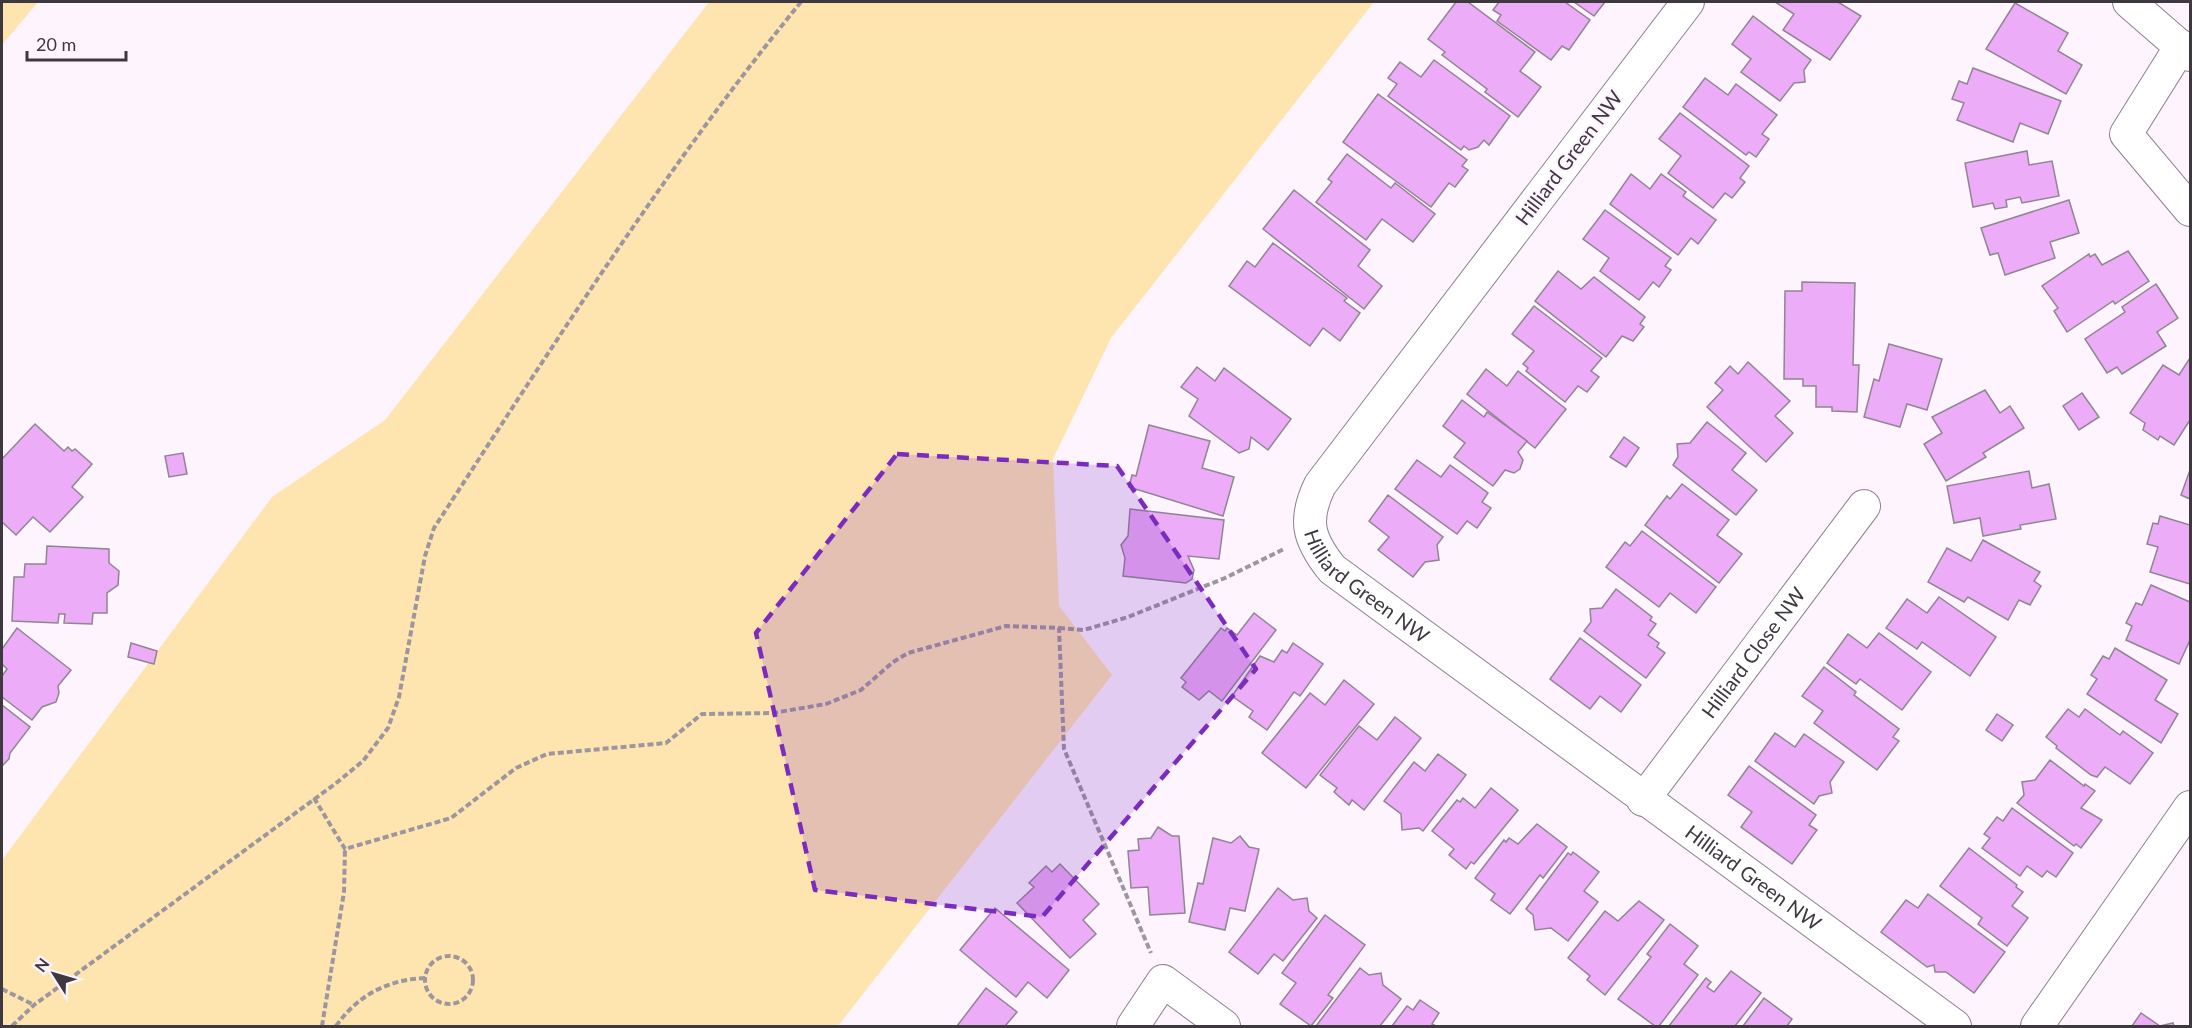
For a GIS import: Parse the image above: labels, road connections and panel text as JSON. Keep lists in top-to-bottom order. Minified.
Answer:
{"streets":{"street":["Hilliard Green NW","Hilliard Close NW"]},"crossings":[["Hilliard Green NW","Hilliard Close NW"]],"scale_bar":"20 m","north":"top left"}
